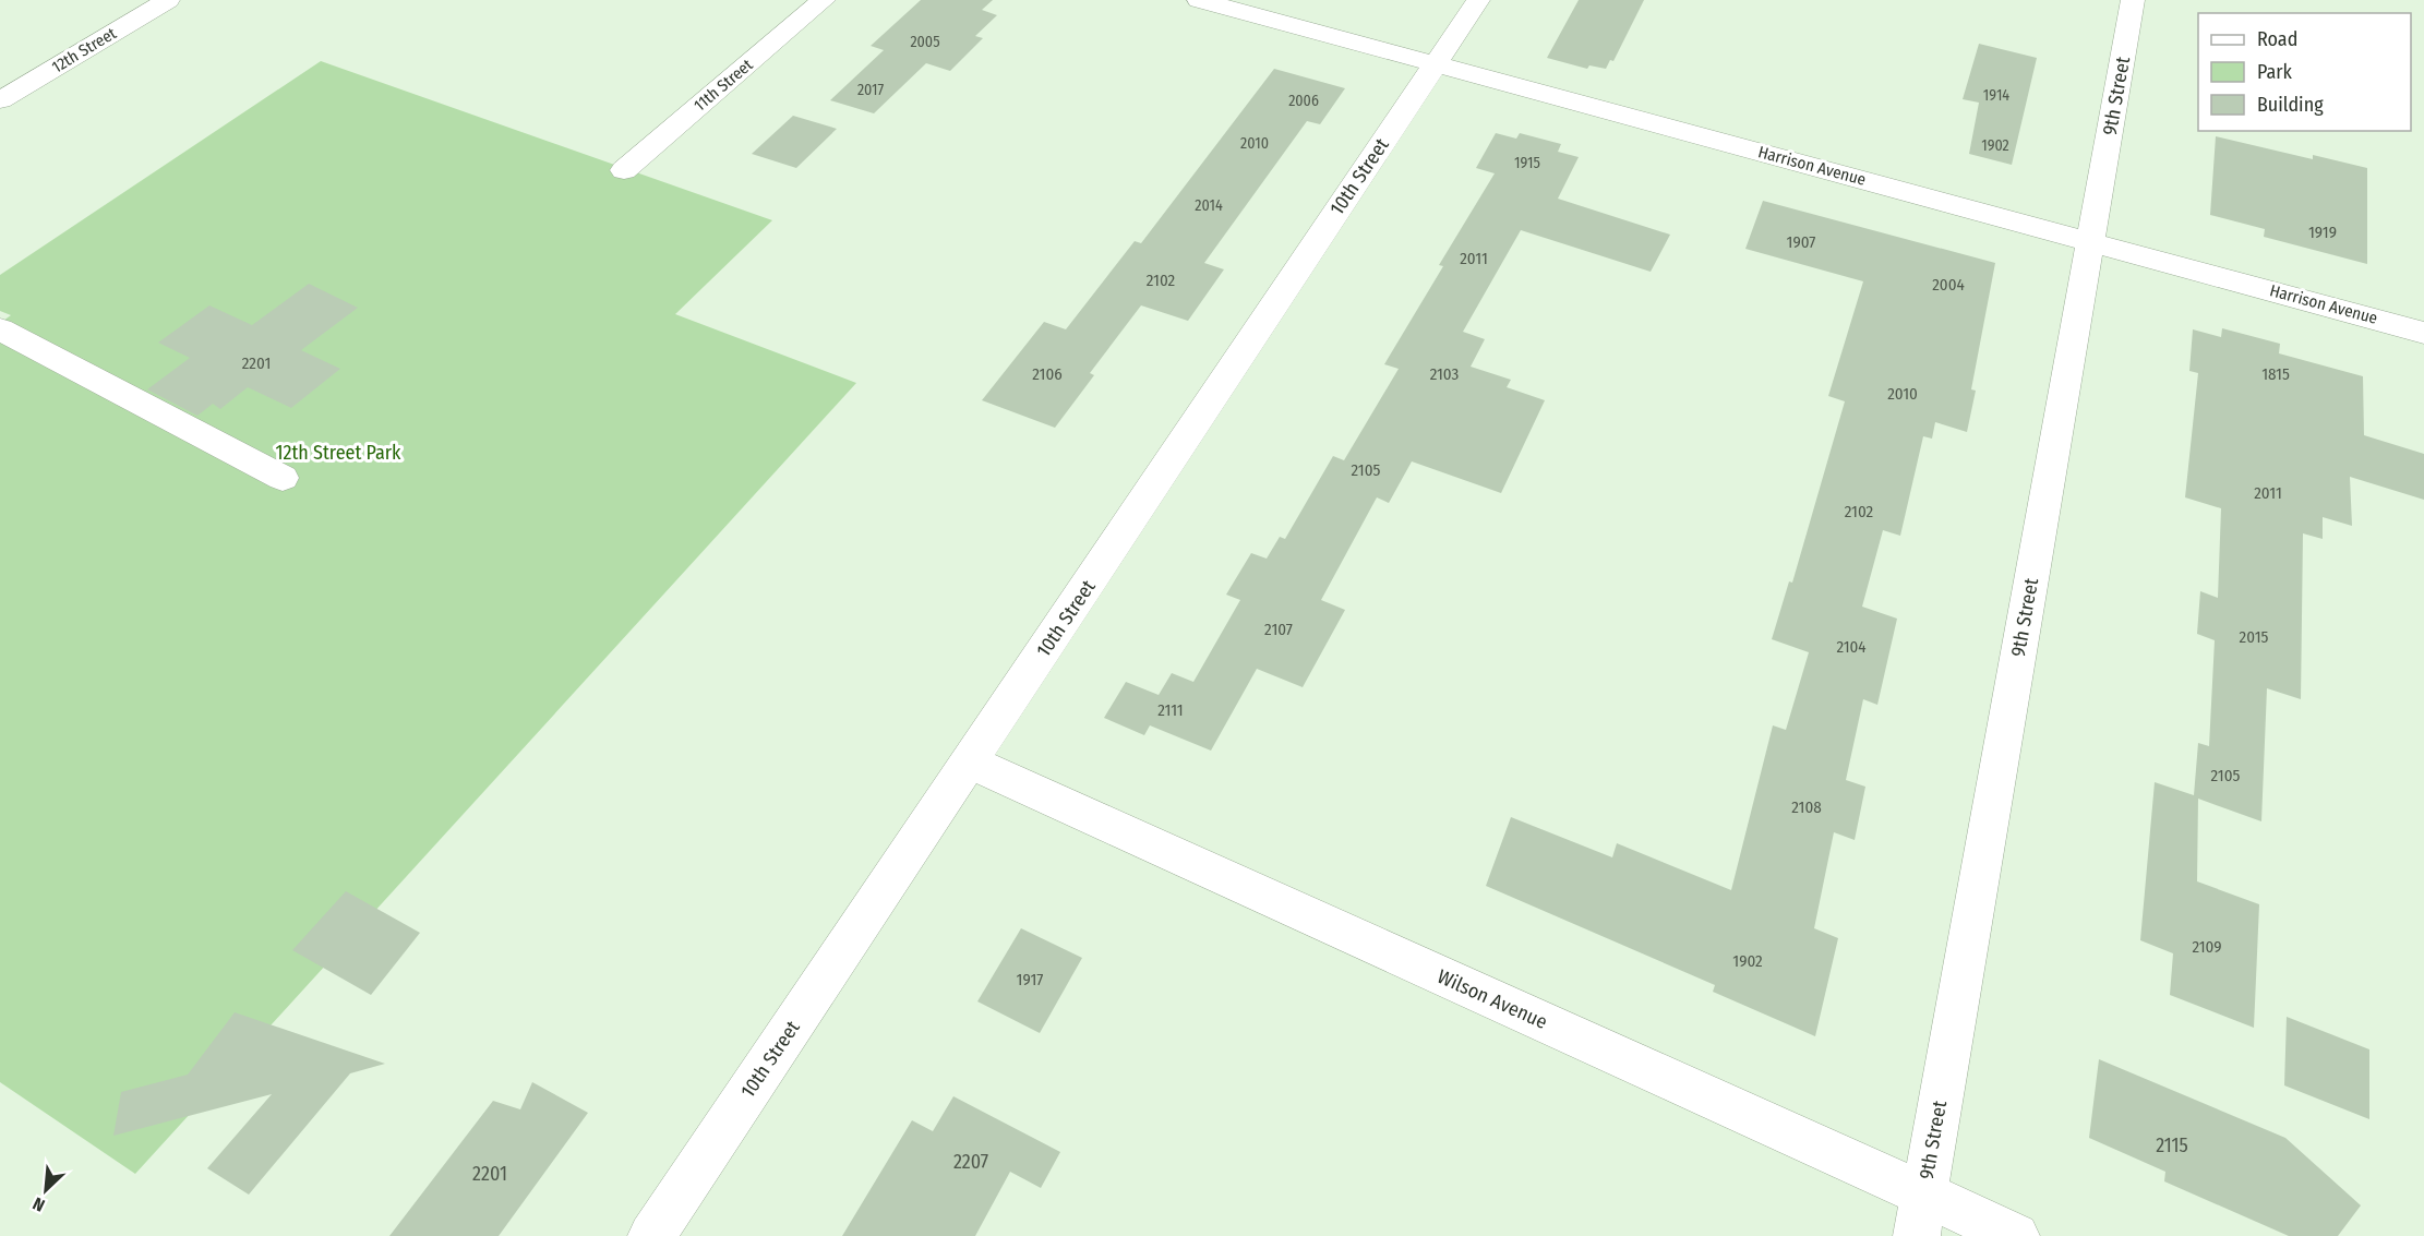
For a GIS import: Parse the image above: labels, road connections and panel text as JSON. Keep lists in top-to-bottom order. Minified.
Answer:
{"streets":{"street":["12th Street","11th Street","9th Street","Harrison Avenue","10th Street","Wilson Avenue"]},"crossings":[["9th Street","Harrison Avenue"],["9th Street","Wilson Avenue"],["Harrison Avenue","10th Street"],["10th Street","Wilson Avenue"]],"parks":["12th Street Park"],"house_numbers":["2005","2017","1914","2006","2010","1902","1915","2014","1919","1907","2011","2102","2004","2201","2106","2103","1815","2010","2105","2011","2102","2107","2015","2104","2111","2105","2108","2109","1902","1917","2115","2207","2201"],"legend":["Road","Park","Building"],"north":"bottom left"}
